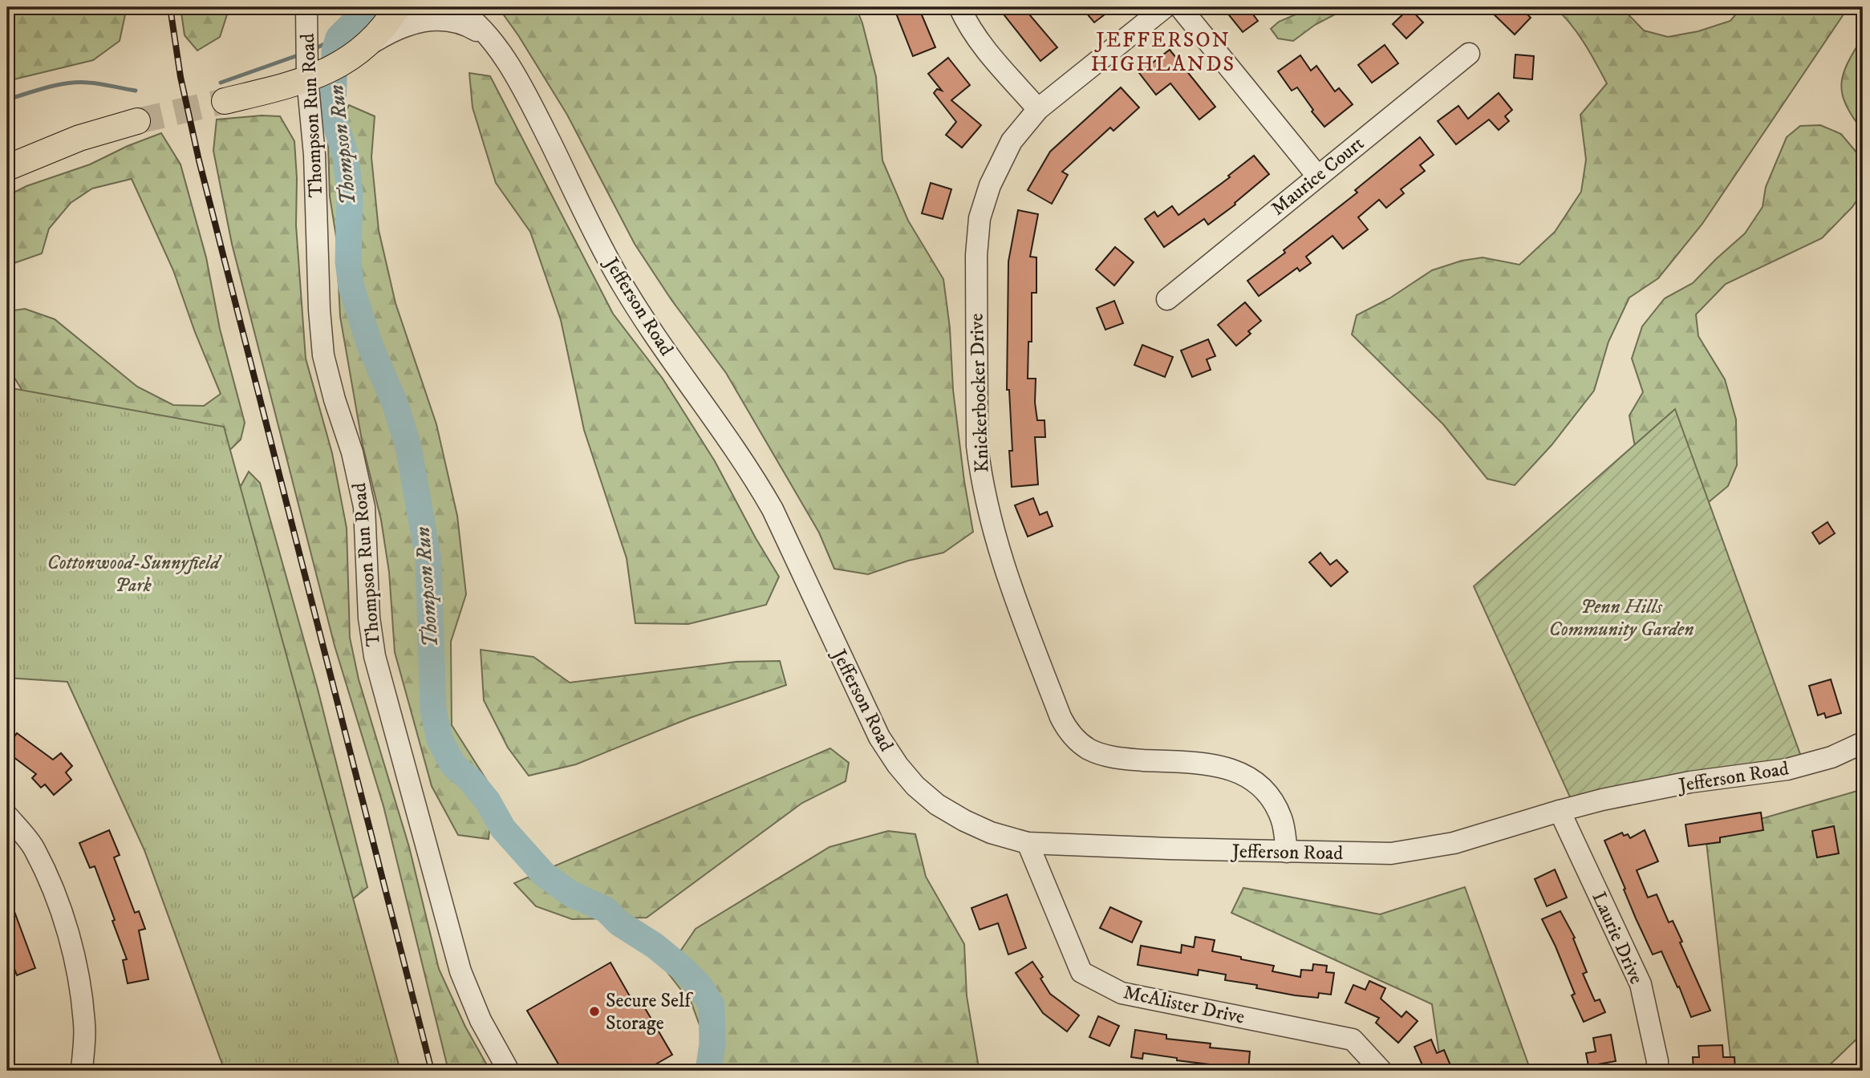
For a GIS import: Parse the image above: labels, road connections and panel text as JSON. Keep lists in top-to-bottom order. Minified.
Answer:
{"streets":{"street":["Thompson Run Road","Maurice Court","Jefferson Road","Knickerbocker Drive","Laurie Drive","McAlister Drive"]},"crossings":[["Jefferson Road","Knickerbocker Drive"],["Jefferson Road","Laurie Drive"],["Jefferson Road","McAlister Drive"]],"districts":["JEFFERSON HIGHLANDS"],"water":["Thompson Run"],"parks":["Cottonwood-Sunnyfield Park","Penn Hills Community Garden"],"places":["Secure Self Storage"]}
